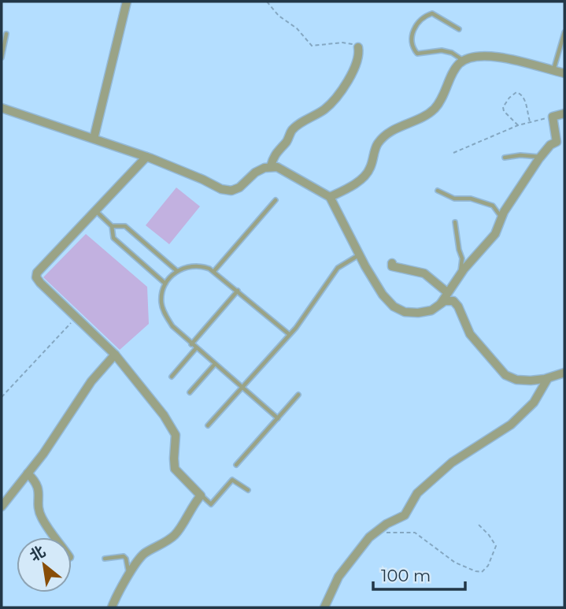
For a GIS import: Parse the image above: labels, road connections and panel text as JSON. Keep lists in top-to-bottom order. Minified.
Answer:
{"scale_bar":"100 m","north":"top left"}
